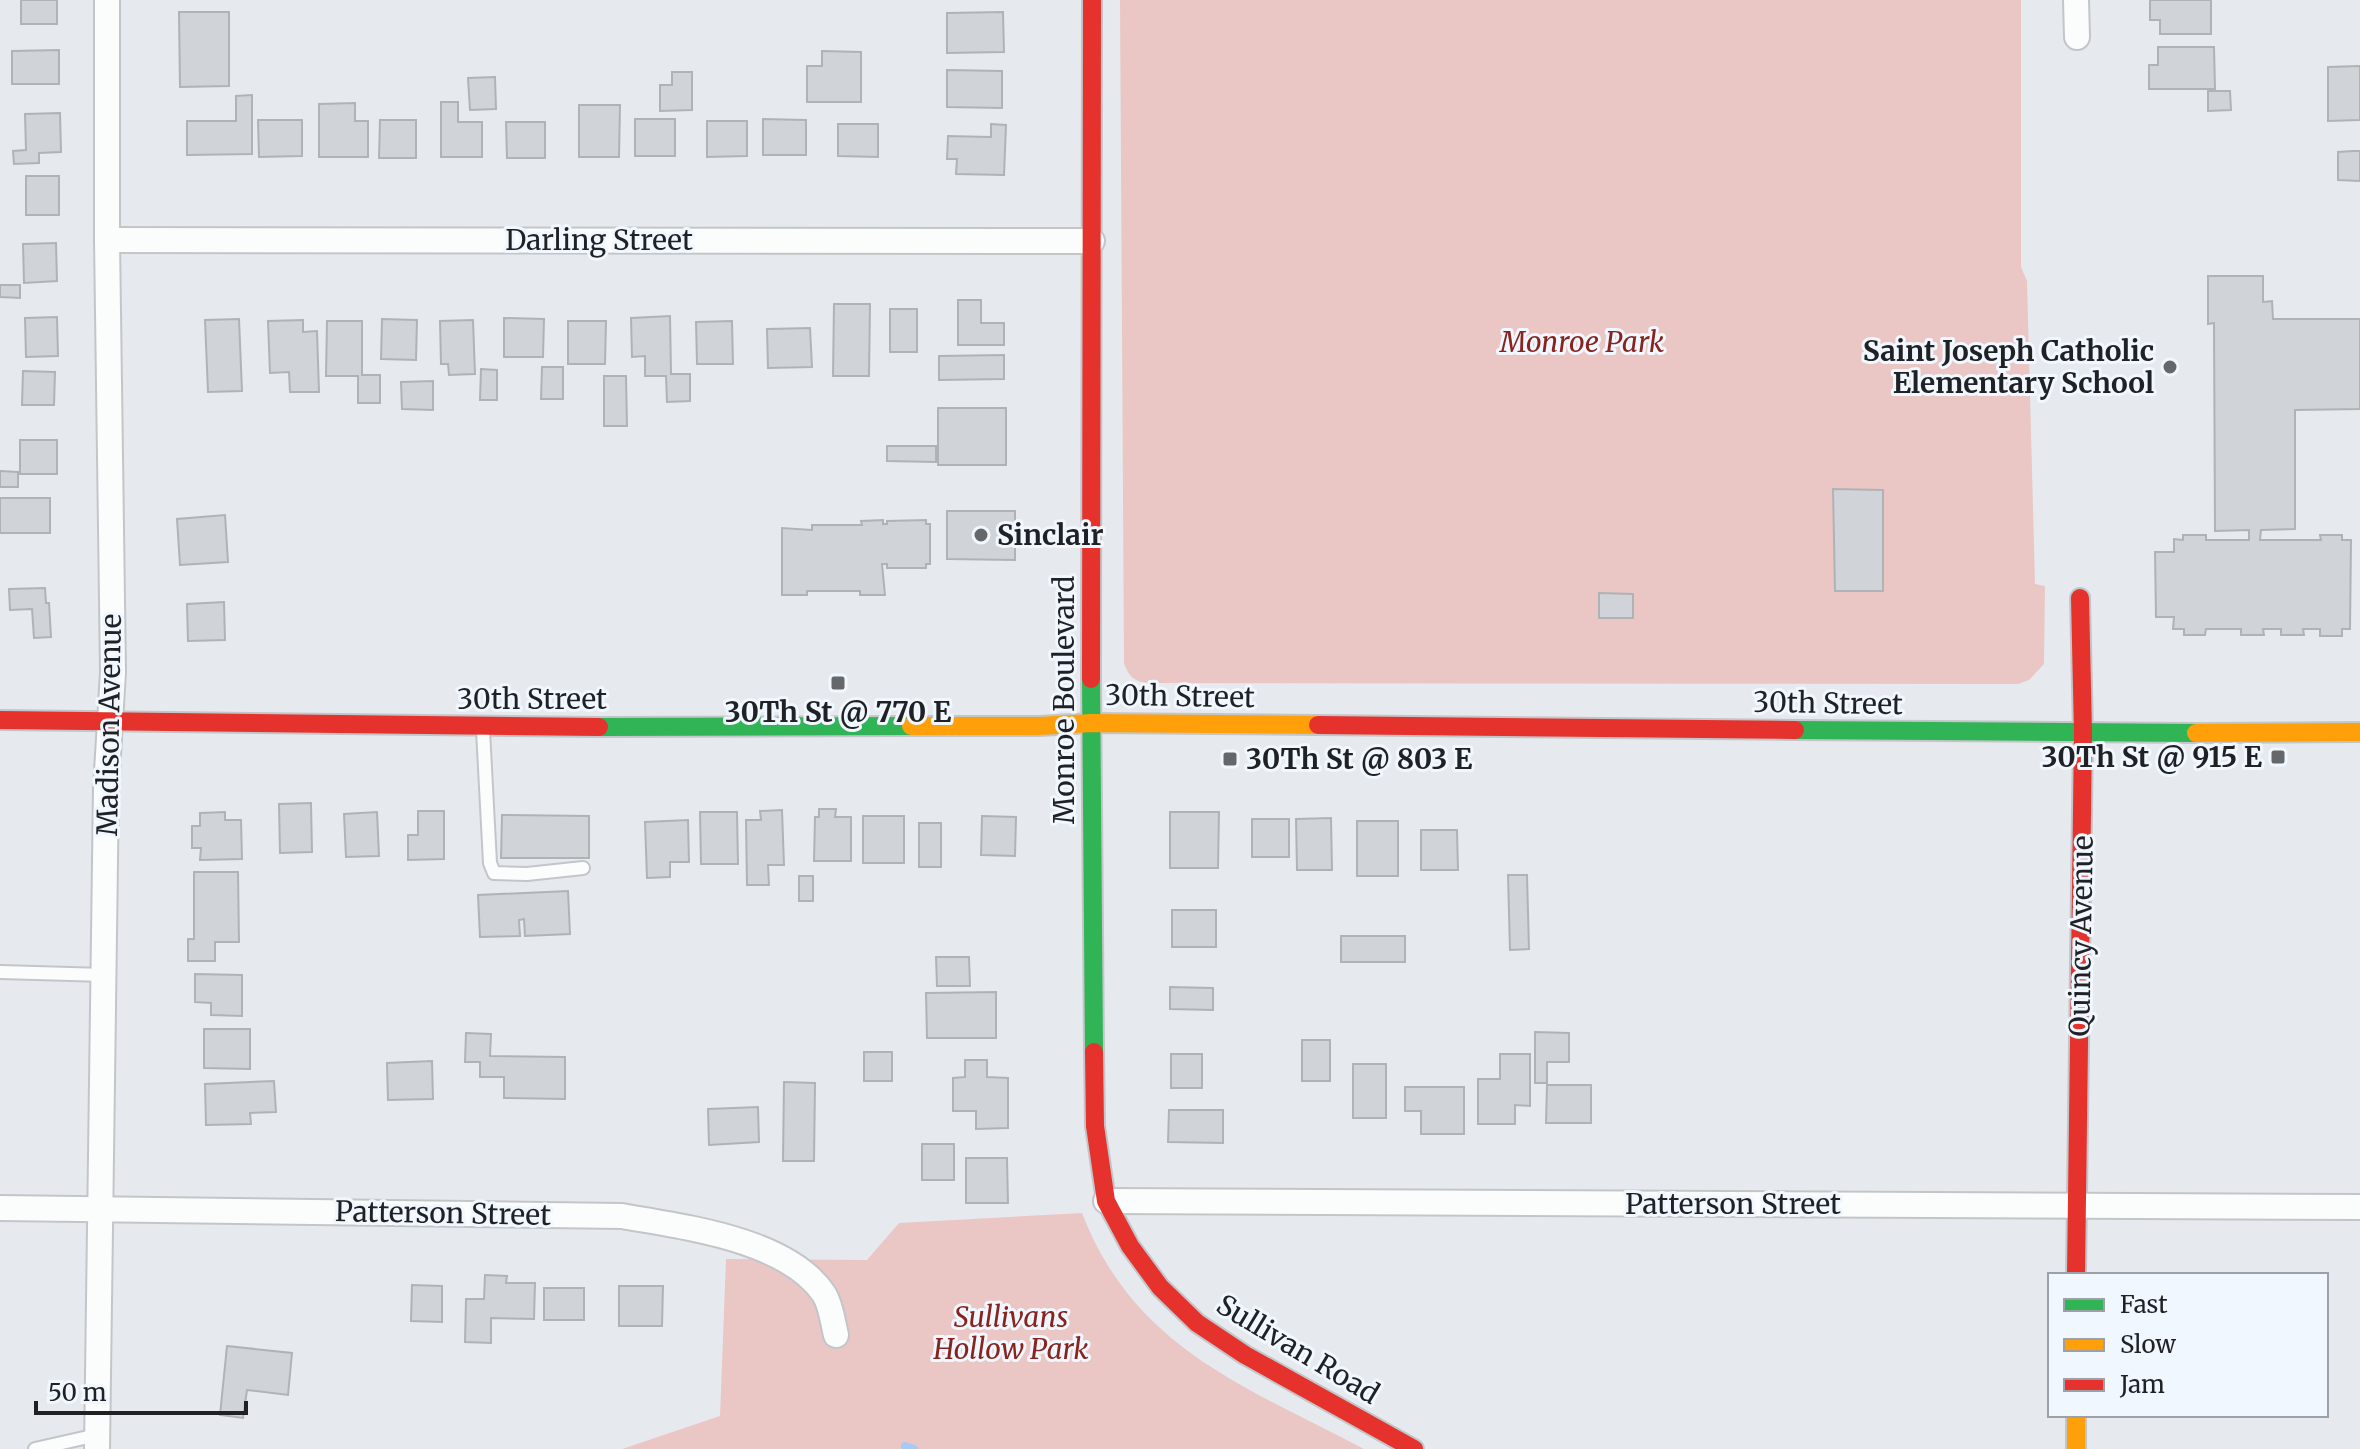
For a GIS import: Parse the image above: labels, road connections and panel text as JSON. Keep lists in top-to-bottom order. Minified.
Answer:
{"streets":{"main road":["30th Street","Monroe Boulevard","Quincy Avenue","Sullivan Road"],"street":["Darling Street","Madison Avenue","Patterson Street"]},"crossings":[["Darling Street","Monroe Boulevard"],["Darling Street","Madison Avenue"],["30th Street","Monroe Boulevard"],["30th Street","Madison Avenue"],["30th Street","Quincy Avenue"],["Monroe Boulevard","Patterson Street"],["Monroe Boulevard","Sullivan Road"],["Madison Avenue","Patterson Street"],["Quincy Avenue","Patterson Street"]],"parks":["Monroe Park","Sullivans Hollow Park"],"places":{"other":["Saint Joseph Catholic Elementary School","Sinclair"],"transit":["30Th St @ 770 E","30Th St @ 915 E","30Th St @ 803 E"]},"legend":["Fast","Slow","Jam"],"scale_bar":"50 m"}
